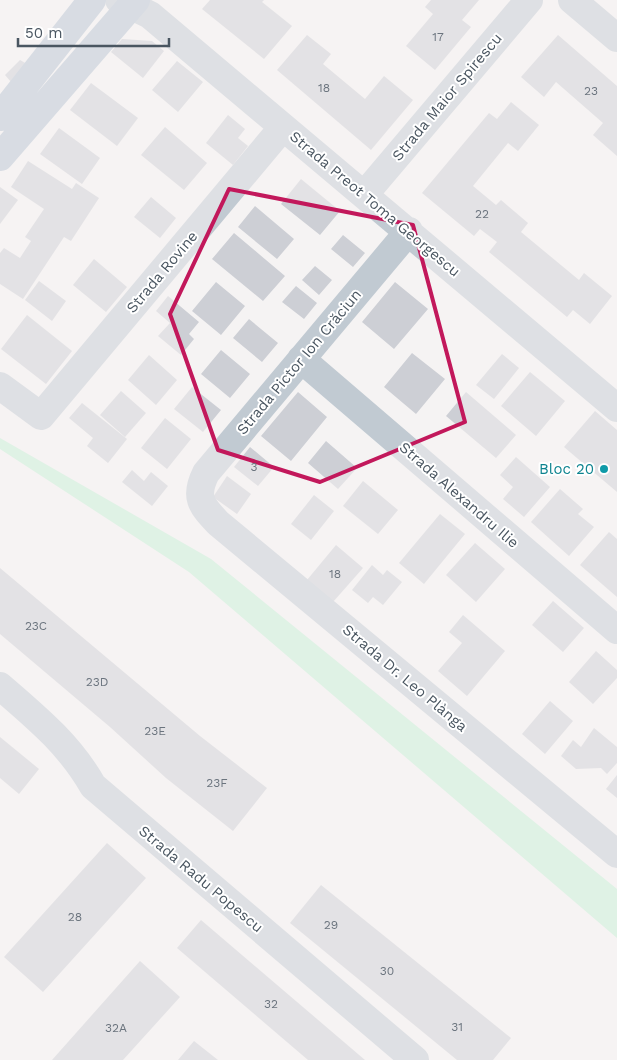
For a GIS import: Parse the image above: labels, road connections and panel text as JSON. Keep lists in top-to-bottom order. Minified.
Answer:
{"streets":{"street":["Strada Maior Spirescu","Strada Preot Toma Georgescu","Strada Rovine","Strada Pictor Ion Crăciun","Strada Alexandru Ilie","Strada Dr. Leo Plànga","Strada Radu Popescu"]},"crossings":[["Strada Maior Spirescu","Strada Preot Toma Georgescu"],["Strada Preot Toma Georgescu","Strada Rovine"],["Strada Preot Toma Georgescu","Strada Pictor Ion Crăciun"],["Strada Pictor Ion Crăciun","Strada Alexandru Ilie"],["Strada Pictor Ion Crăciun","Strada Dr. Leo Plànga"]],"places":["Bloc 20"],"house_numbers":["17","18","23","22","3","18","23C","23D","23E","23F","28","29","30","32","31","32A"],"scale_bar":"50 m"}
